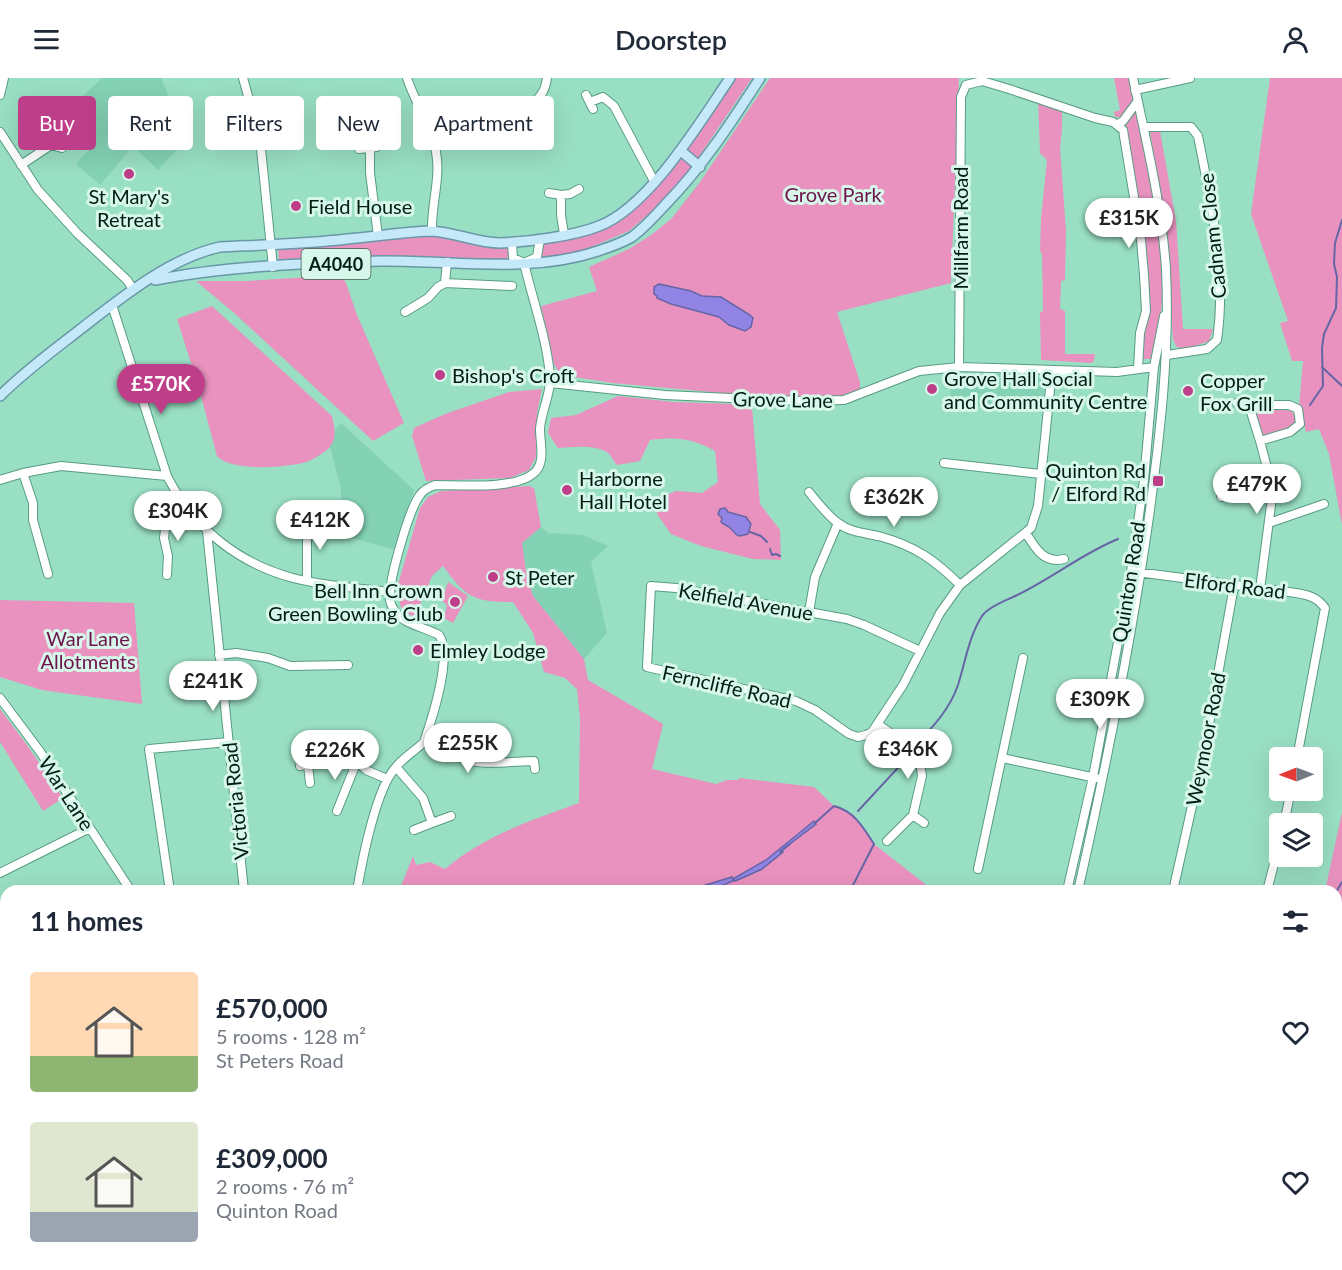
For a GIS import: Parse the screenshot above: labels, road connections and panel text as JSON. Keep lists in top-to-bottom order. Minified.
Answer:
{"streets":{"main road":["A4040"],"street":["Millfarm Road","Cadnam Close","Grove Lane","Quinton Road","Elford Road","Kelfield Avenue","Ferncliffe Road","Weymoor Road","War Lane","Victoria Road"]},"crossings":[["Millfarm Road","Grove Lane"],["Cadnam Close","Quinton Road"],["Grove Lane","Quinton Road"],["Quinton Road","Elford Road"],["Elford Road","Weymoor Road"],["Kelfield Avenue","Ferncliffe Road"]],"parks":["Grove Park","War Lane Allotments"],"places":{"other":["St Mary's Retreat","Field House","Bishop's Croft","Grove Hall Social and Community Centre","Copper Fox Grill","Harborne Hall Hotel","St Peter","Bell Inn Crown Green Bowling Club","Elmley Lodge"],"transit":["Quinton Rd / Elford Rd"]},"north":"left","page":{"header":"Doorstep","chip":["Buy","Rent","Filters","New","Apartment"],"price":["£315K","£570K","£479K","£362K","£304K","£412K","£241K","£309K","£255K","£346K","£226K"],"heading":"11 homes","list":[{"name":"£570,000","note":"5 rooms · 128 m² · St Peters Road"},{"name":"£309,000","note":"2 rooms · 76 m² · Quinton Road"}]}}
